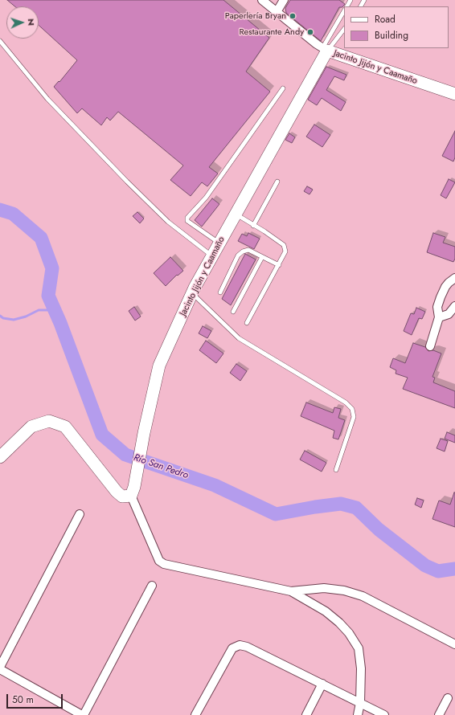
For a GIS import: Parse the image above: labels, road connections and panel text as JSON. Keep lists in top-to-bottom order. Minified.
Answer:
{"streets":{"street":["Jacinto Jijón y Caamaño"]},"water":["Río San Pedro"],"places":["Paperlería Bryan","Restaurante Andy"],"legend":["Road","Building"],"scale_bar":"50 m","north":"right"}
